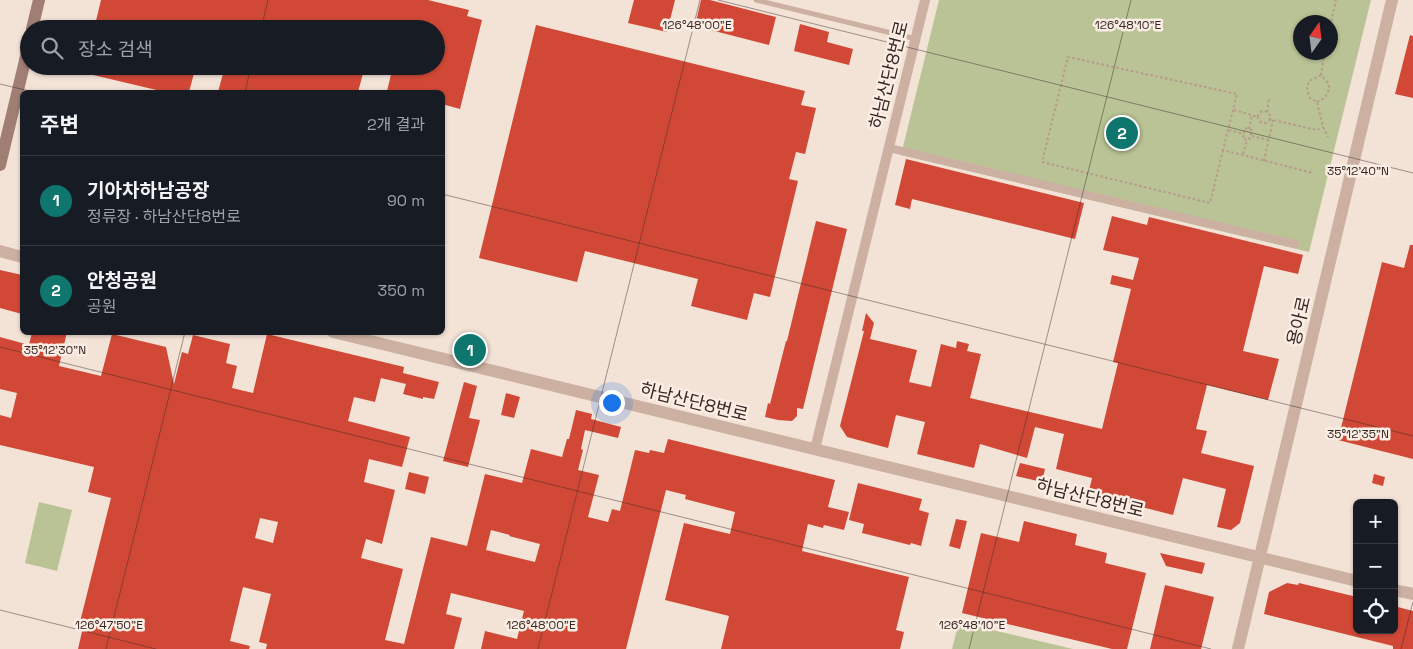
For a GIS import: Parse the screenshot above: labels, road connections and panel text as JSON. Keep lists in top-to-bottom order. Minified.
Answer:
{"streets":{"street":["하남산단8번로","용아로"]},"crossings":[["하남산단8번로","용아로"]],"north":"top","page":{"search":"장소 검색","heading":["주변","2개 결과"],"pins":["2","1"],"list":[{"mark":"1","name":"기아차하남공장","note":"정류장 · 하남산단8번로","value":"90 m"},{"mark":"2","name":"안청공원","note":"공원","value":"350 m"}],"map_buttons":["+","−"]},"coordinates":["126°48'00\"E","126°48'10\"E","35°12'40\"N","35°12'30\"N","35°12'35\"N","126°47'50\"E"]}
